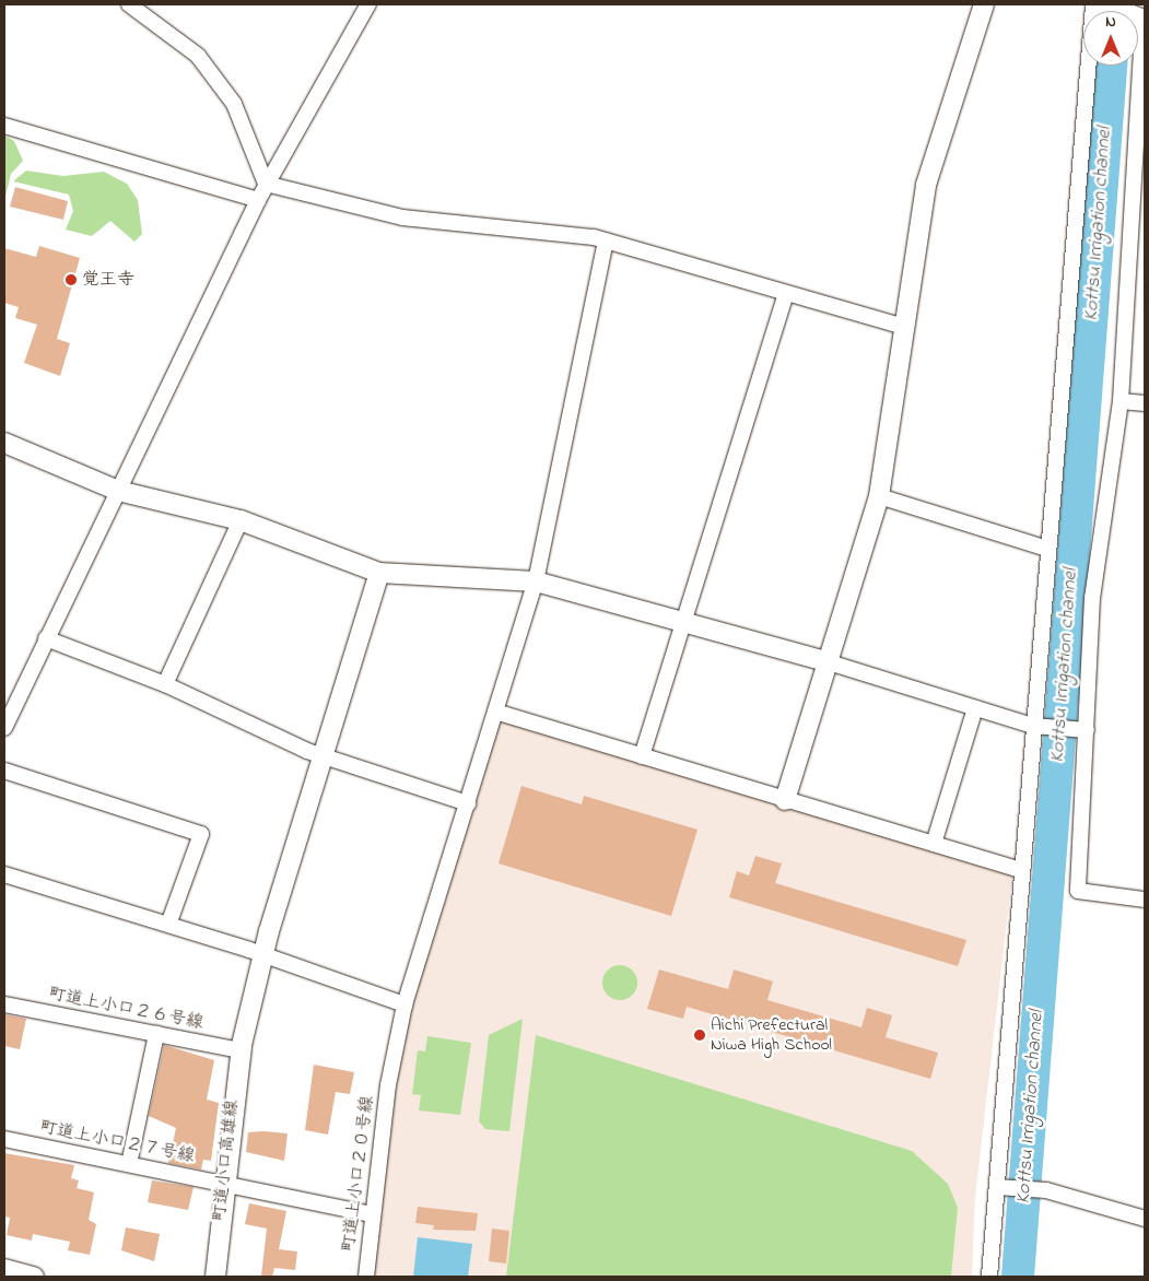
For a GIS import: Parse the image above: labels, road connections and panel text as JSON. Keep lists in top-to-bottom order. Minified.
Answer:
{"streets":{"street":["町道上小口２６号線","町道上小口２７号線","町道小口高雄線","町道上小口２０号線"]},"crossings":[["町道上小口２６号線","町道小口高雄線"],["町道上小口２７号線","町道小口高雄線"],["町道上小口２７号線","町道上小口２０号線"]],"water":["Kottsu Irrigation channel"],"places":["覚王寺","Aichi Prefectural Niwa High School"],"north":"top"}
